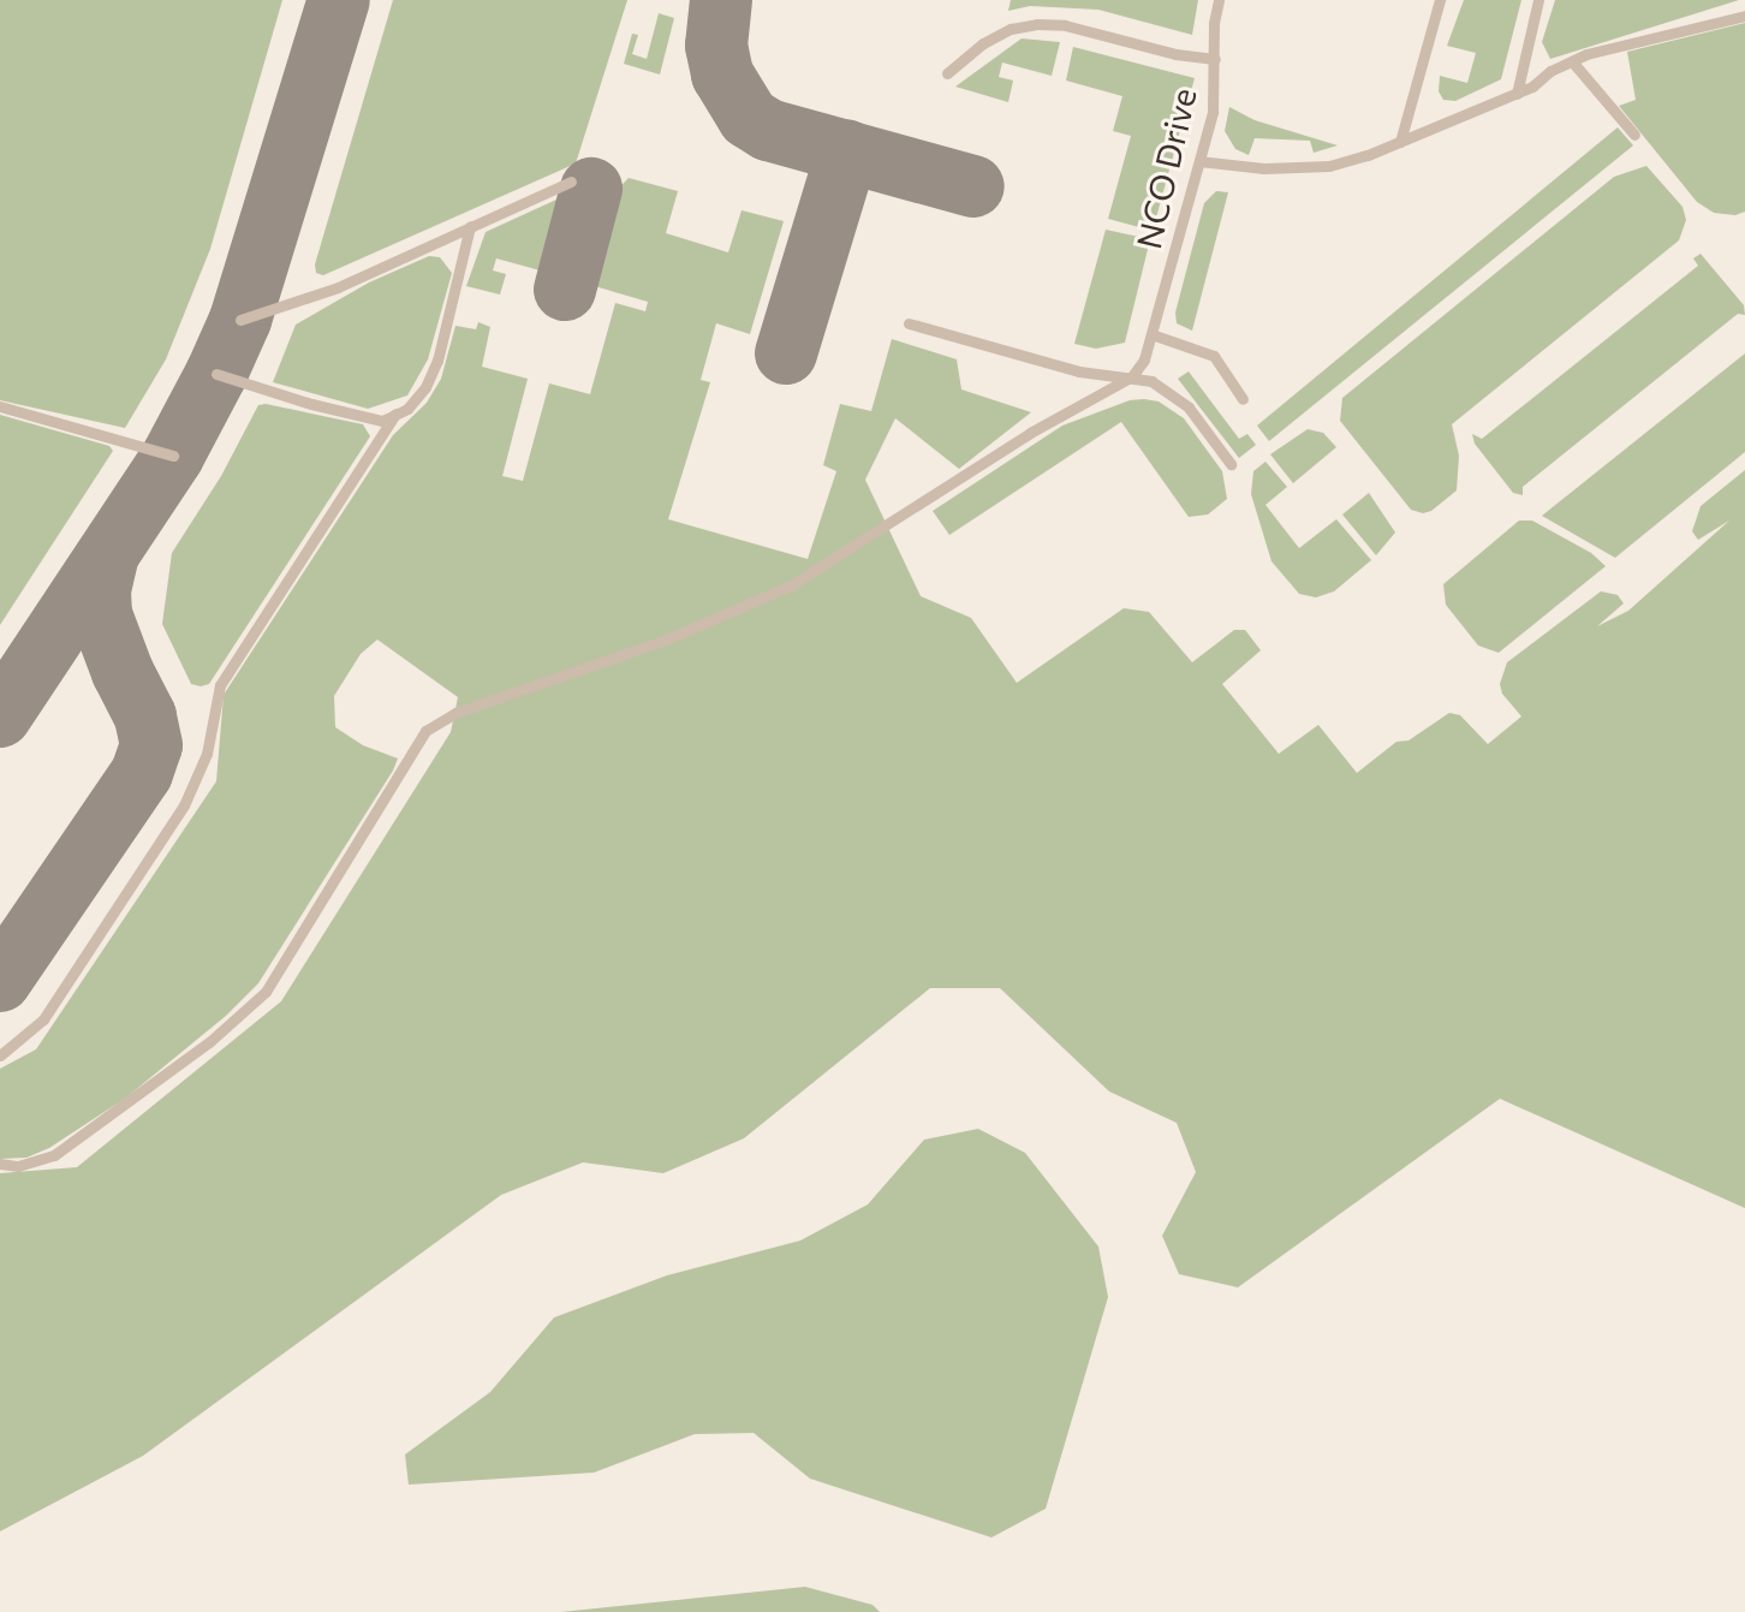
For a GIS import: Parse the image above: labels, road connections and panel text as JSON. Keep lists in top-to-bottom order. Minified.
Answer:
{"streets":{"lane":["NCO Drive"]}}
